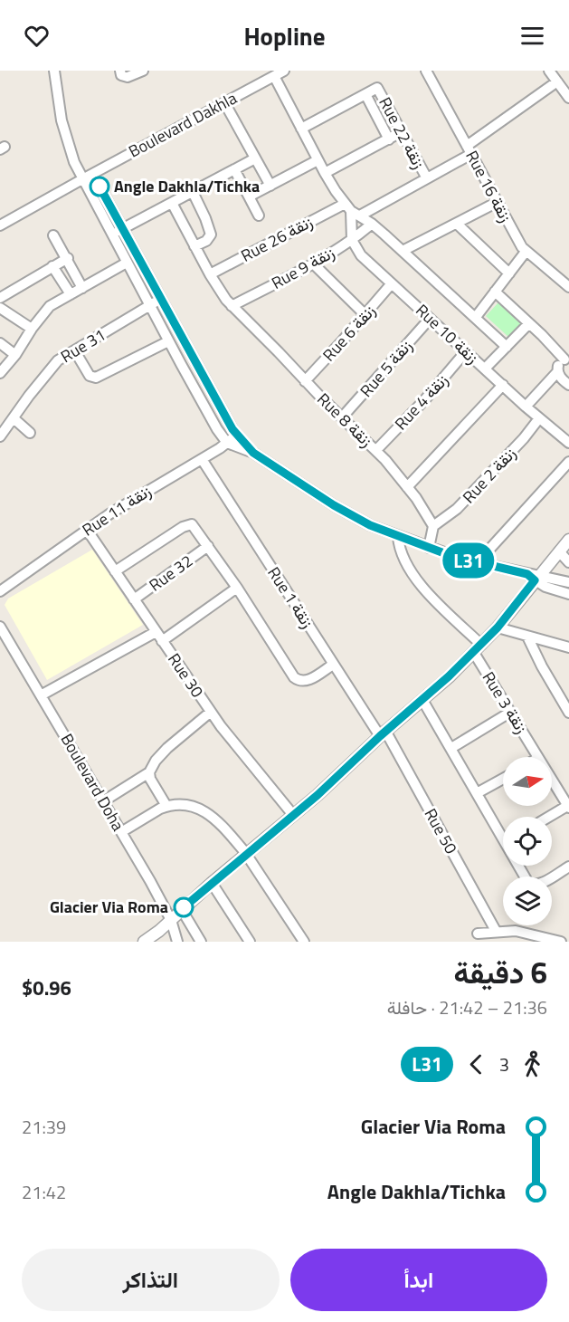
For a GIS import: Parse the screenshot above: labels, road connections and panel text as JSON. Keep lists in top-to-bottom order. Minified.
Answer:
{"streets":{"street":["Boulevard Dakhla","Rue 22 زنقة","Rue 16 زنقة","Rue 26 زنقة","Rue 9 زنقة","Rue 6 زنقة","Rue 10 زنقة","Rue 31","Rue 5 زنقة","Rue 4 زنقة","Rue 8 زنقة","Rue 2 زنقة","Rue 11 زنقة","Rue 32","Rue 1 زنقة","Rue 30","Rue 3 زنقة","Boulevard Doha","Rue 50"]},"crossings":[["Rue 22 زنقة","Rue 26 زنقة"],["Rue 16 زنقة","Rue 26 زنقة"],["Rue 26 زنقة","Rue 8 زنقة"],["Rue 9 زنقة","Rue 10 زنقة"],["Rue 9 زنقة","Rue 8 زنقة"],["Rue 6 زنقة","Rue 10 زنقة"],["Rue 6 زنقة","Rue 8 زنقة"],["Rue 10 زنقة","Rue 5 زنقة"],["Rue 10 زنقة","Rue 4 زنقة"],["Rue 10 زنقة","Rue 2 زنقة"],["Rue 5 زنقة","Rue 8 زنقة"],["Rue 4 زنقة","Rue 8 زنقة"],["Rue 8 زنقة","Rue 2 زنقة"],["Rue 11 زنقة","Rue 1 زنقة"],["Rue 11 زنقة","Rue 30"],["Rue 32","Rue 30"],["Rue 1 زنقة","Rue 50"]],"places":["Angle Dakhla/Tichka","Glacier Via Roma"],"lines":["bus line L31"],"north":"right","page":{"header":"Hopline","on_map":"L31","heading":["6 دقيقة","21:36 – 21:42 · حافلة","$0.96"],"legs":["3","L31"],"list":[{"name":"Glacier Via Roma","value":"21:39"},{"name":"Angle Dakhla/Tichka","value":"21:42"}],"buttons":["ابدأ","التذاكر"]}}
